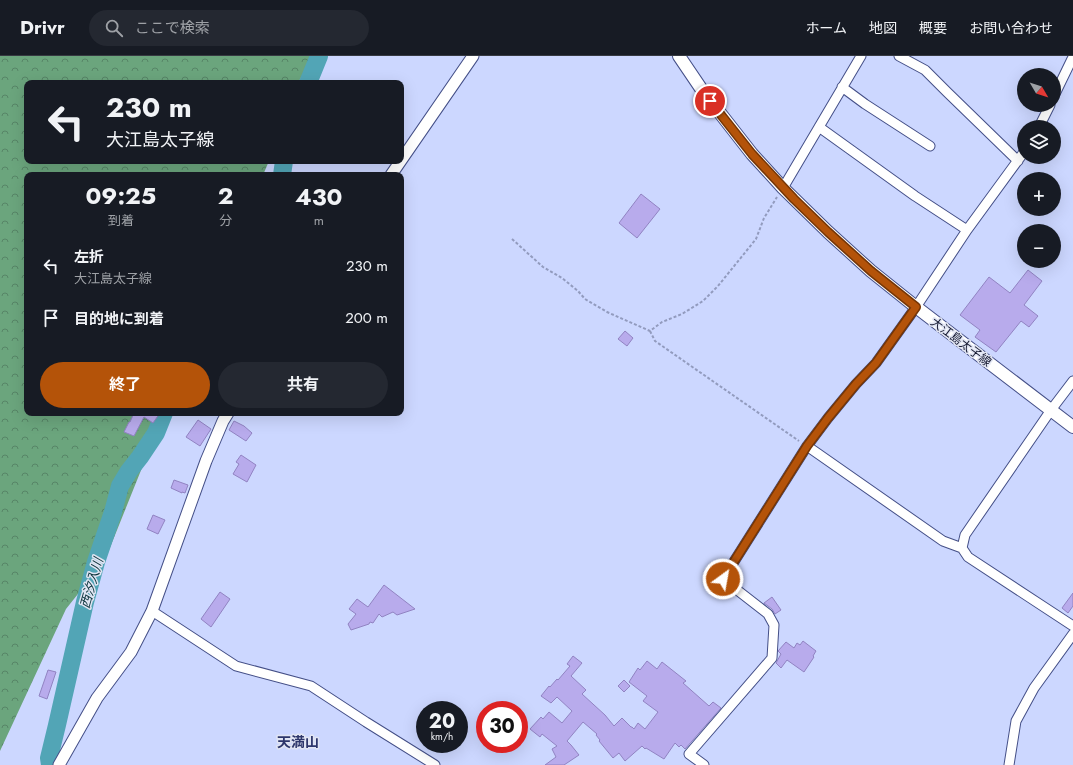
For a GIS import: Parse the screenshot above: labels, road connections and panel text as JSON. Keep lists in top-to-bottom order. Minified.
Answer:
{"streets":{"main road":["大江島太子線"]},"districts":["天満山"],"water":["西汐入川"],"north":"bottom right","page":{"header":"Drivr","search":"ここで検索","nav":["ホーム","地図","概要","お問い合わせ"],"map_buttons":["+","−"],"turn":["230 m","大江島太子線"],"eta":["09:25","到着","2","分","430","m"],"list":[{"name":"左折","note":"大江島太子線","value":"230 m"},{"name":"目的地に到着","value":"200 m"}],"buttons":["終了","共有"],"speed":"20 km/h","limit":"30"}}
